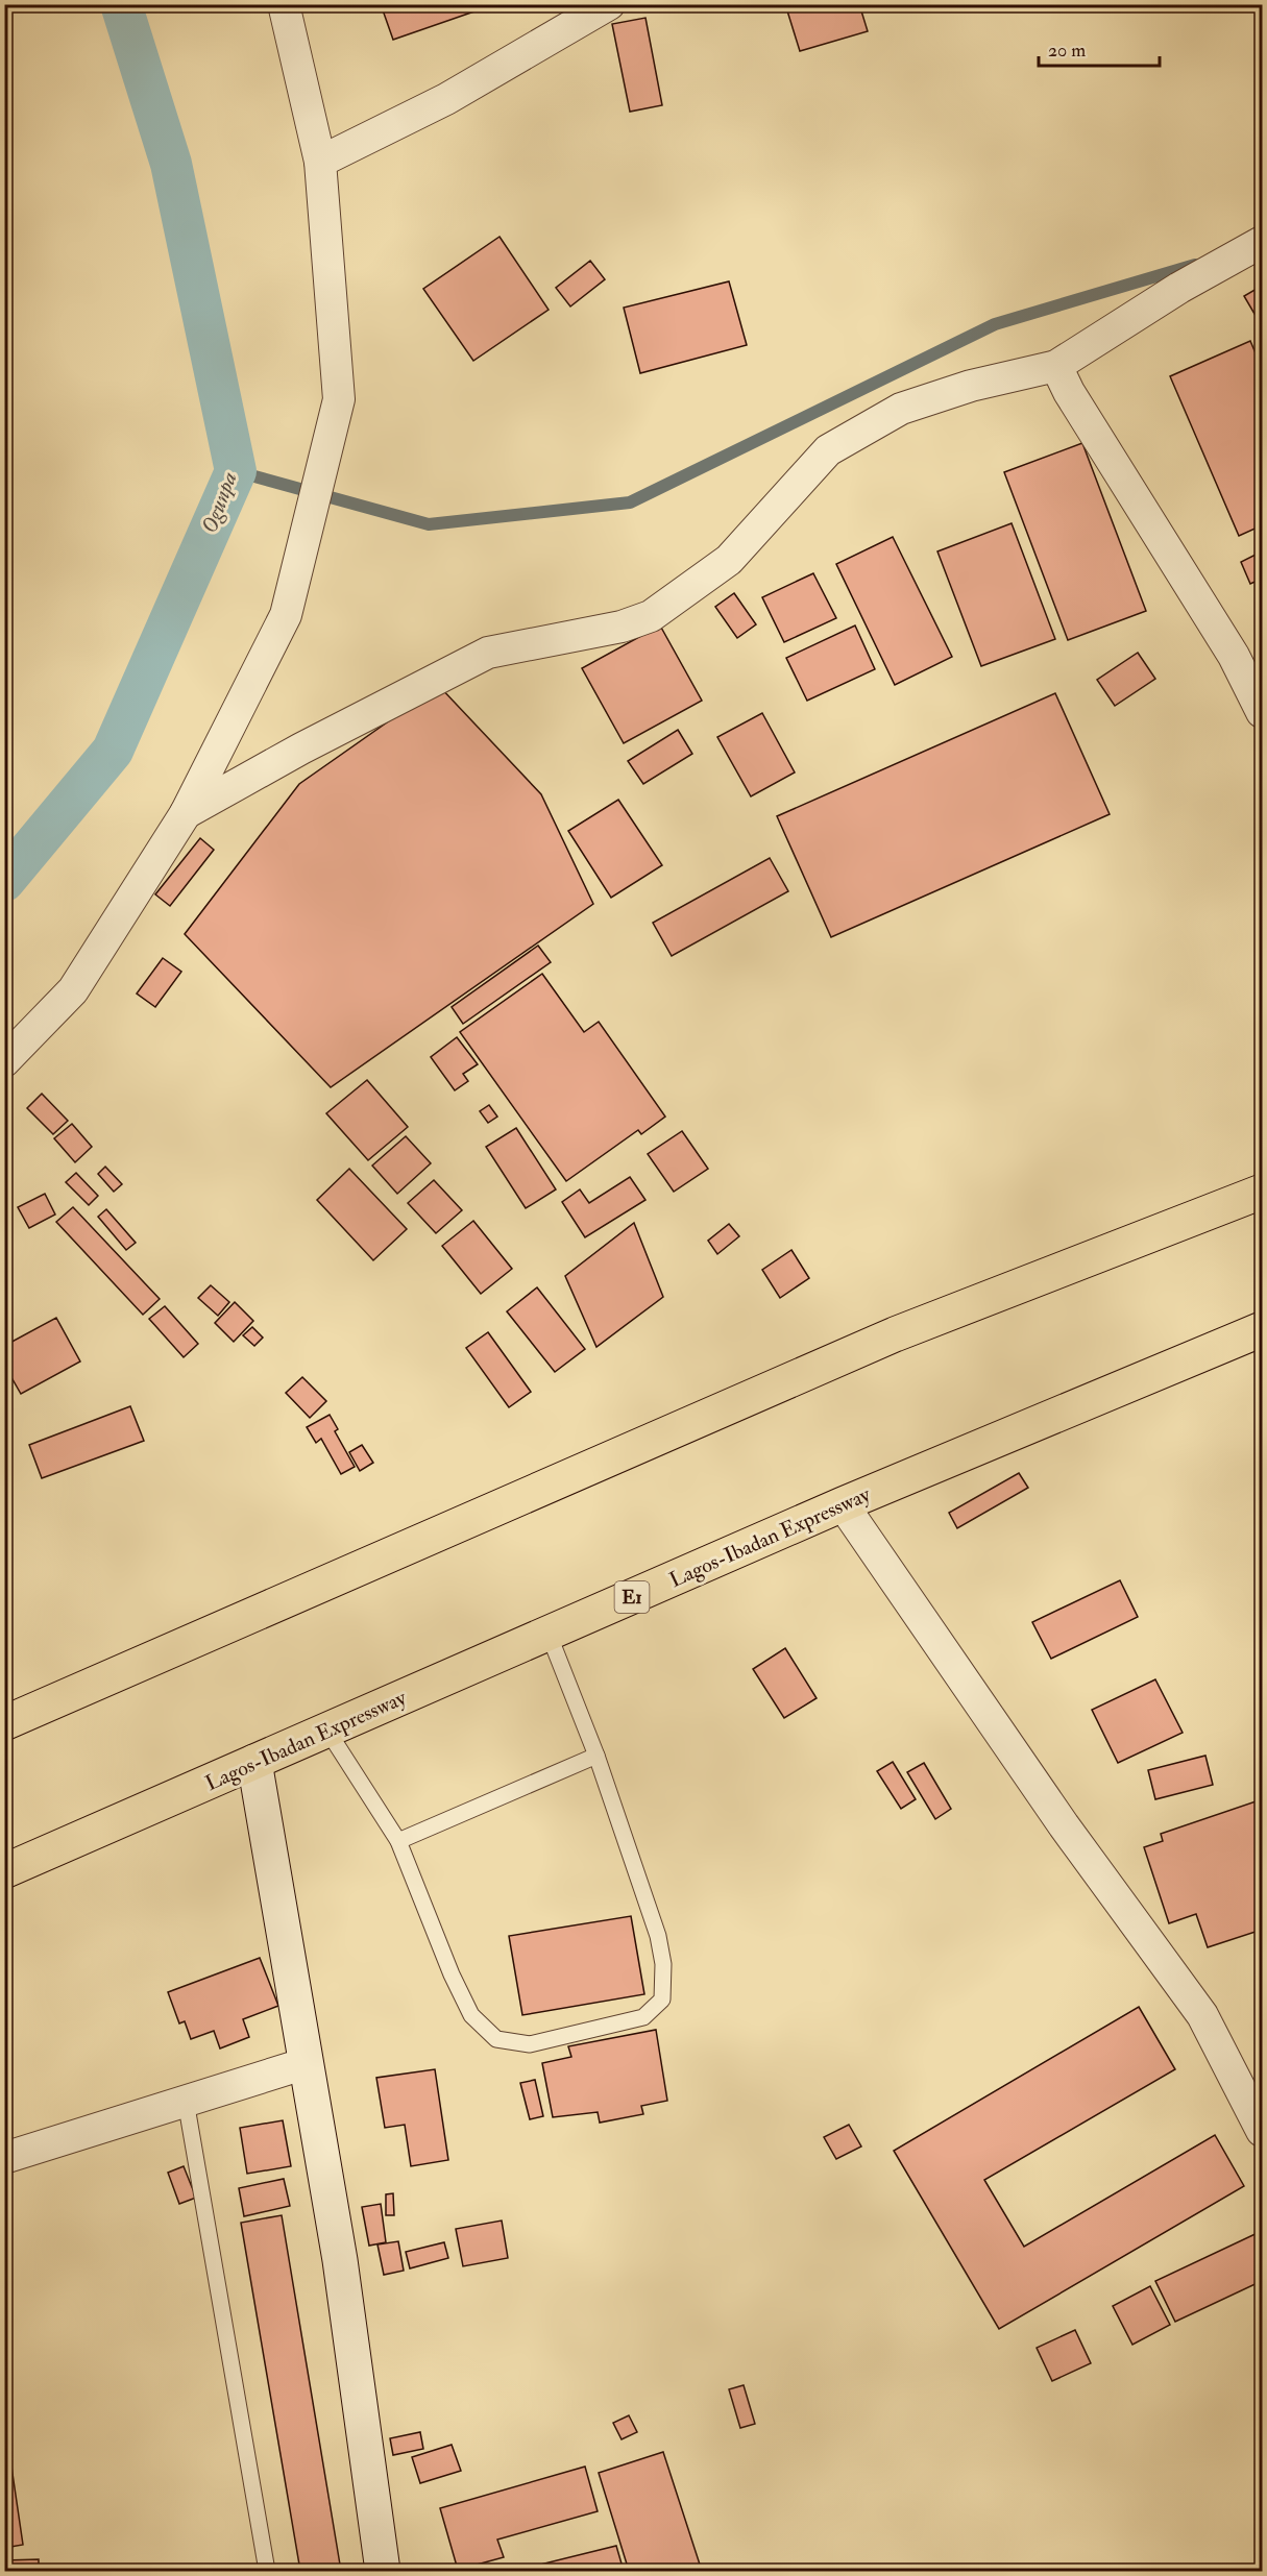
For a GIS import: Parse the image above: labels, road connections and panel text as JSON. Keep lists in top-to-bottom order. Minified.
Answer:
{"streets":{"highway":["Lagos-Ibadan Expressway","E1"]},"water":["Ogunpa"],"scale_bar":"20 m"}
